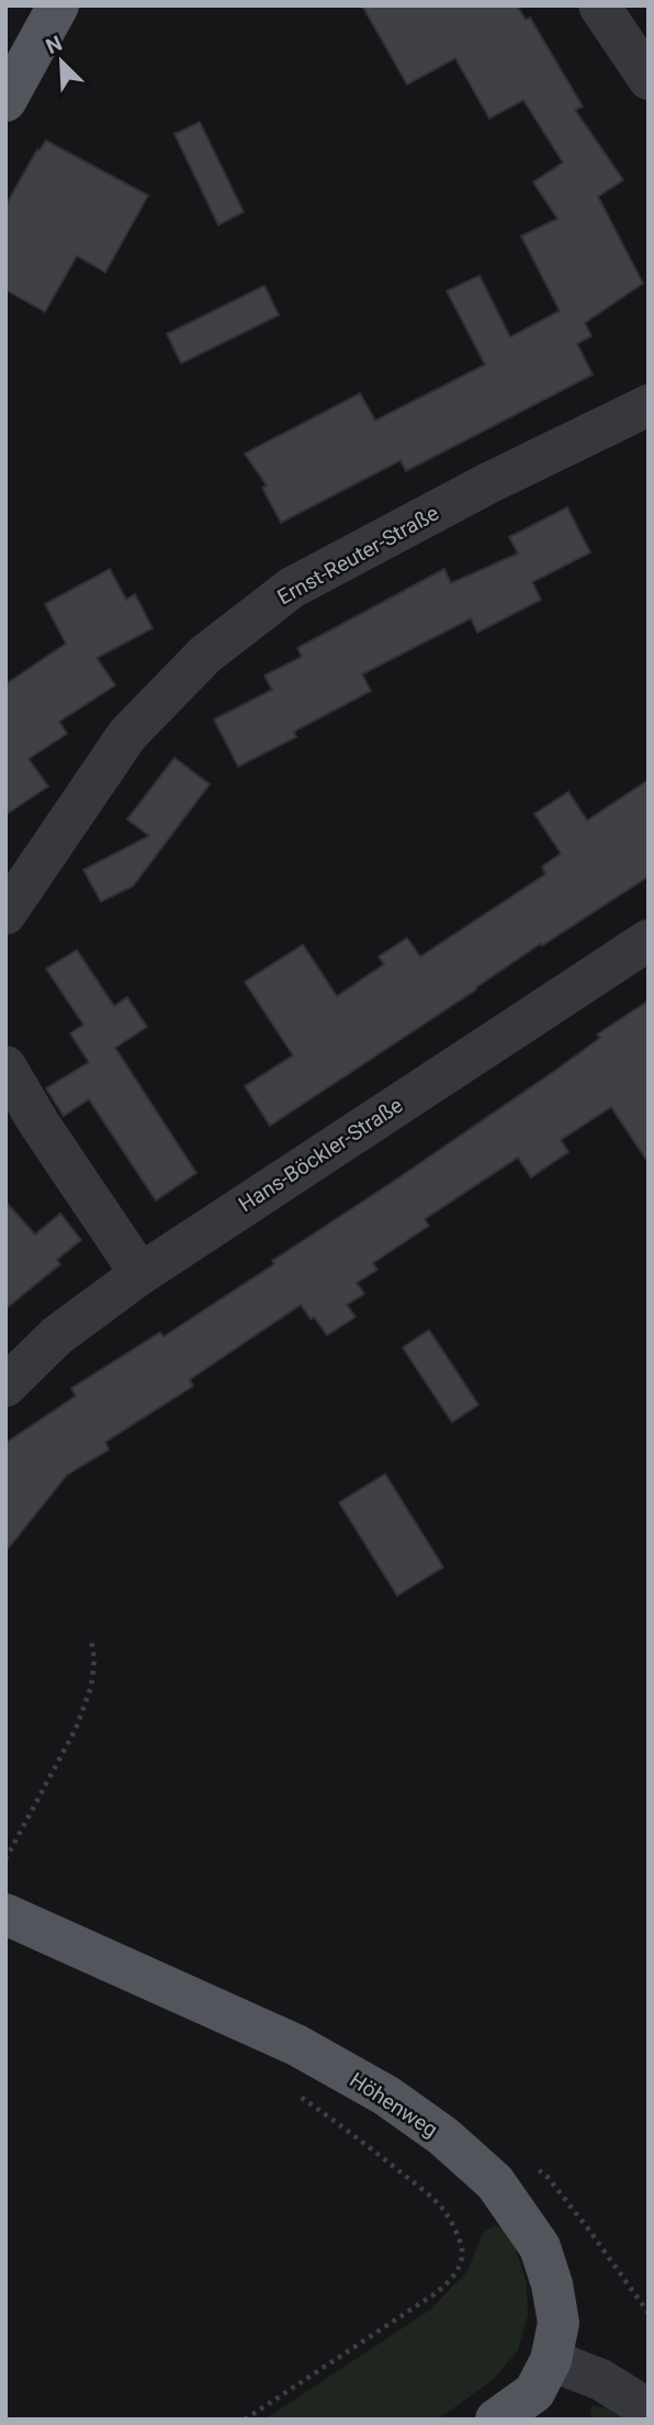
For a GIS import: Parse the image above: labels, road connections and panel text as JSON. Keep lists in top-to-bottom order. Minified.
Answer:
{"streets":{"main road":["Höhenweg"],"street":["Ernst-Reuter-Straße","Hans-Böckler-Straße"]},"north":"top left"}
